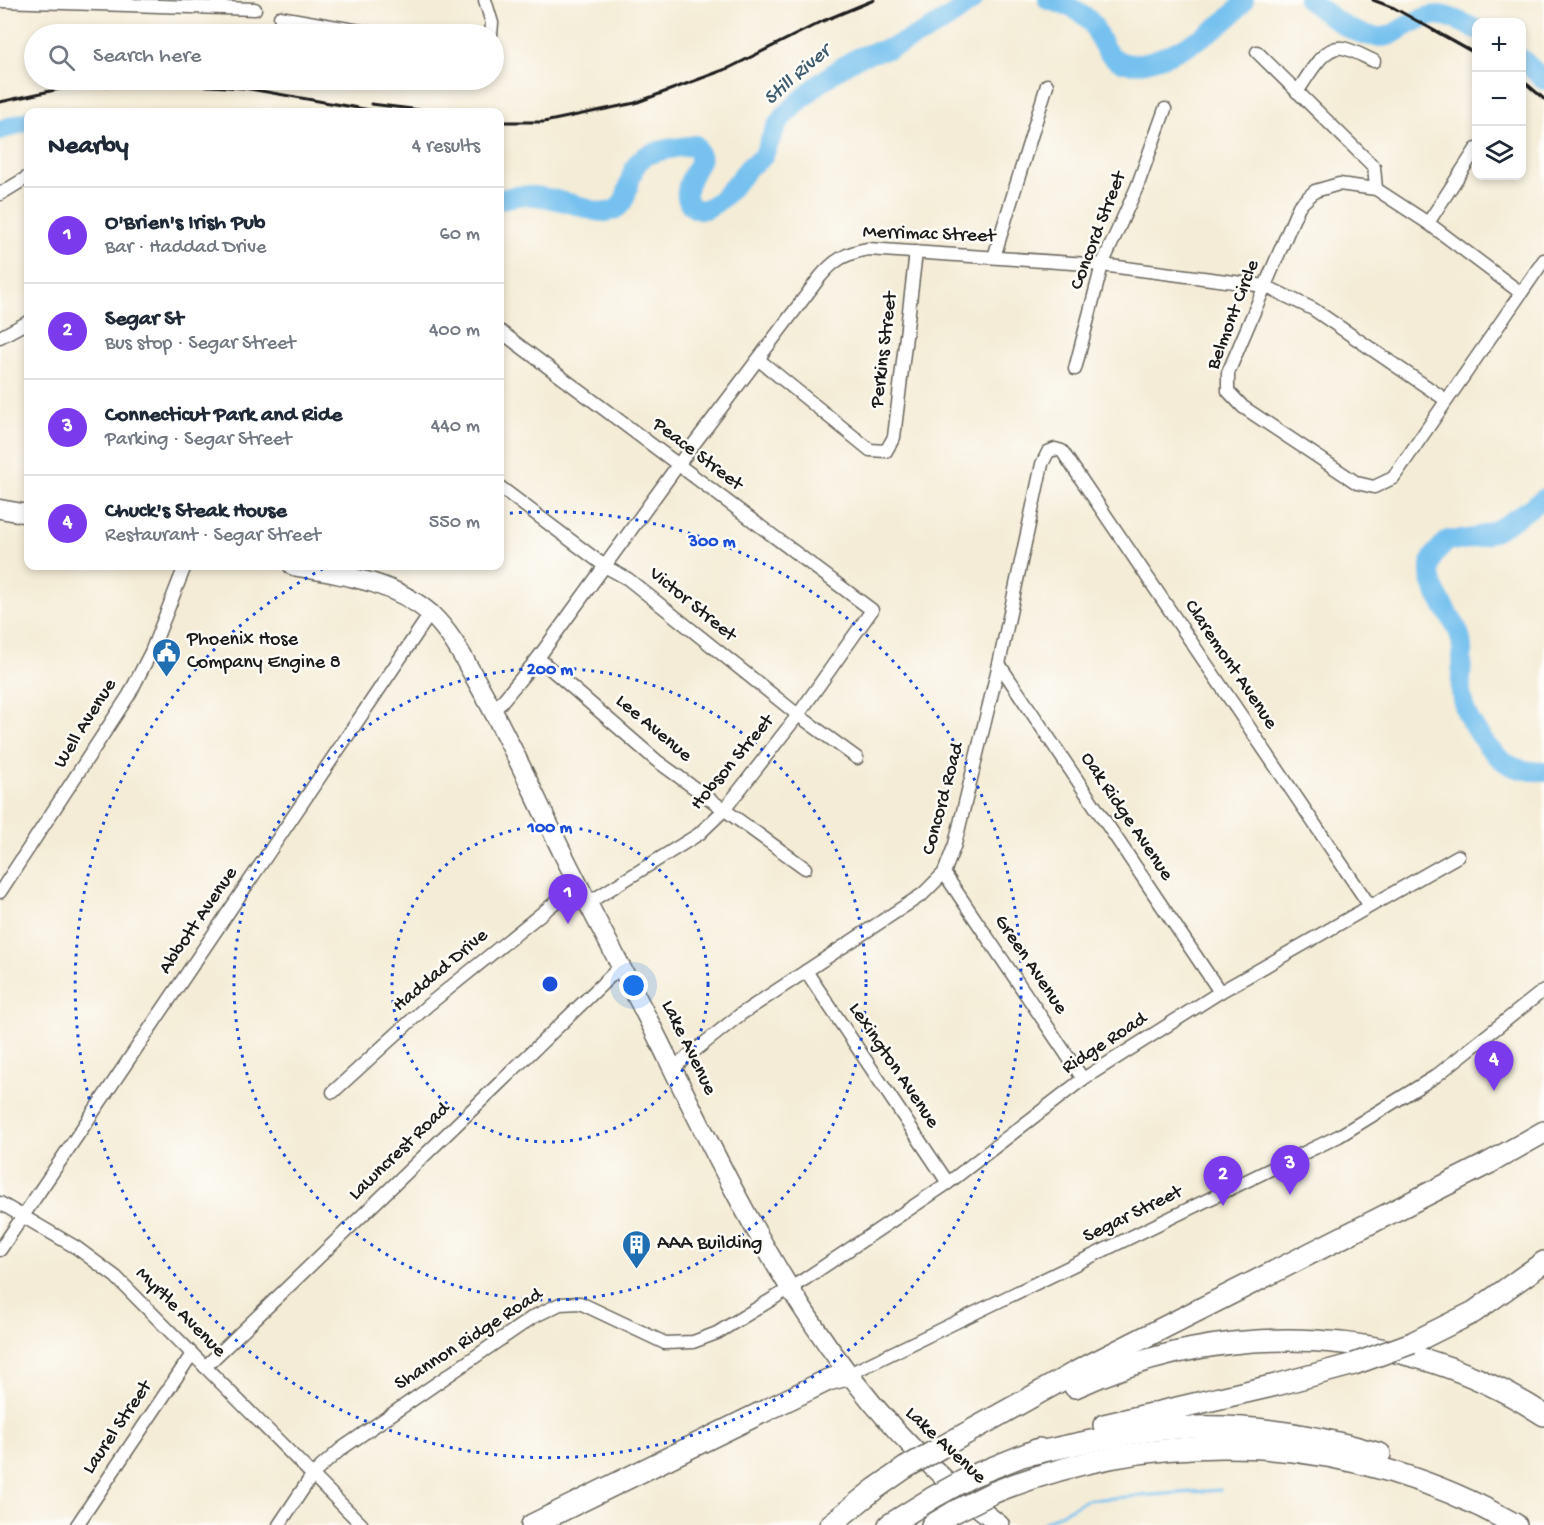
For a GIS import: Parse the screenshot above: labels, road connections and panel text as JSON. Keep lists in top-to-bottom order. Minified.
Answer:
{"streets":{"main road":["Lake Avenue"],"street":["Concord Street","Merrimac Street","Belmont Circle","Perkins Street","Peace Street","Victor Street","Claremont Avenue","Well Avenue","Lee Avenue","Hobson Street","Concord Road","Oak Ridge Avenue","Abbott Avenue","Green Avenue","Haddad Drive","Ridge Road","Lexington Avenue","Lawncrest Road","Segar Street","Myrtle Avenue","Shannon Ridge Road","Laurel Street"]},"crossings":[["Concord Street","Merrimac Street"],["Merrimac Street","Belmont Circle"],["Merrimac Street","Perkins Street"],["Merrimac Street","Peace Street"],["Merrimac Street","Victor Street"],["Merrimac Street","Lee Avenue"],["Merrimac Street","Lake Avenue"],["Peace Street","Hobson Street"],["Victor Street","Hobson Street"],["Claremont Avenue","Concord Road"],["Claremont Avenue","Ridge Road"],["Lee Avenue","Hobson Street"],["Hobson Street","Lake Avenue"],["Concord Road","Oak Ridge Avenue"],["Concord Road","Green Avenue"],["Concord Road","Lake Avenue"],["Concord Road","Lexington Avenue"],["Oak Ridge Avenue","Ridge Road"],["Abbott Avenue","Lake Avenue"],["Abbott Avenue","Myrtle Avenue"],["Green Avenue","Ridge Road"],["Haddad Drive","Lake Avenue"],["Ridge Road","Lake Avenue"],["Ridge Road","Lexington Avenue"],["Ridge Road","Shannon Ridge Road"],["Lake Avenue","Lawncrest Road"],["Lake Avenue","Segar Street"],["Lake Avenue","Shannon Ridge Road"],["Lawncrest Road","Myrtle Avenue"],["Myrtle Avenue","Shannon Ridge Road"],["Myrtle Avenue","Laurel Street"]],"water":["Still River"],"places":{"public building":["Phoenix Hose Company Engine 8"],"building":["AAA Building"]},"page":{"map_buttons":["+","−"],"search":"Search here","heading":["Nearby","4 results"],"list":[{"mark":"1","name":"O'Brien's Irish Pub","note":"Bar · Haddad Drive","value":"60 m"},{"mark":"2","name":"Segar St","note":"Bus stop · Segar Street","value":"400 m"},{"mark":"3","name":"Connecticut Park and Ride","note":"Parking · Segar Street","value":"440 m"},{"mark":"4","name":"Chuck's Steak House","note":"Restaurant · Segar Street","value":"550 m"}],"pins":["1","4","3","2"]},"rings":["300 m","200 m","100 m"]}
